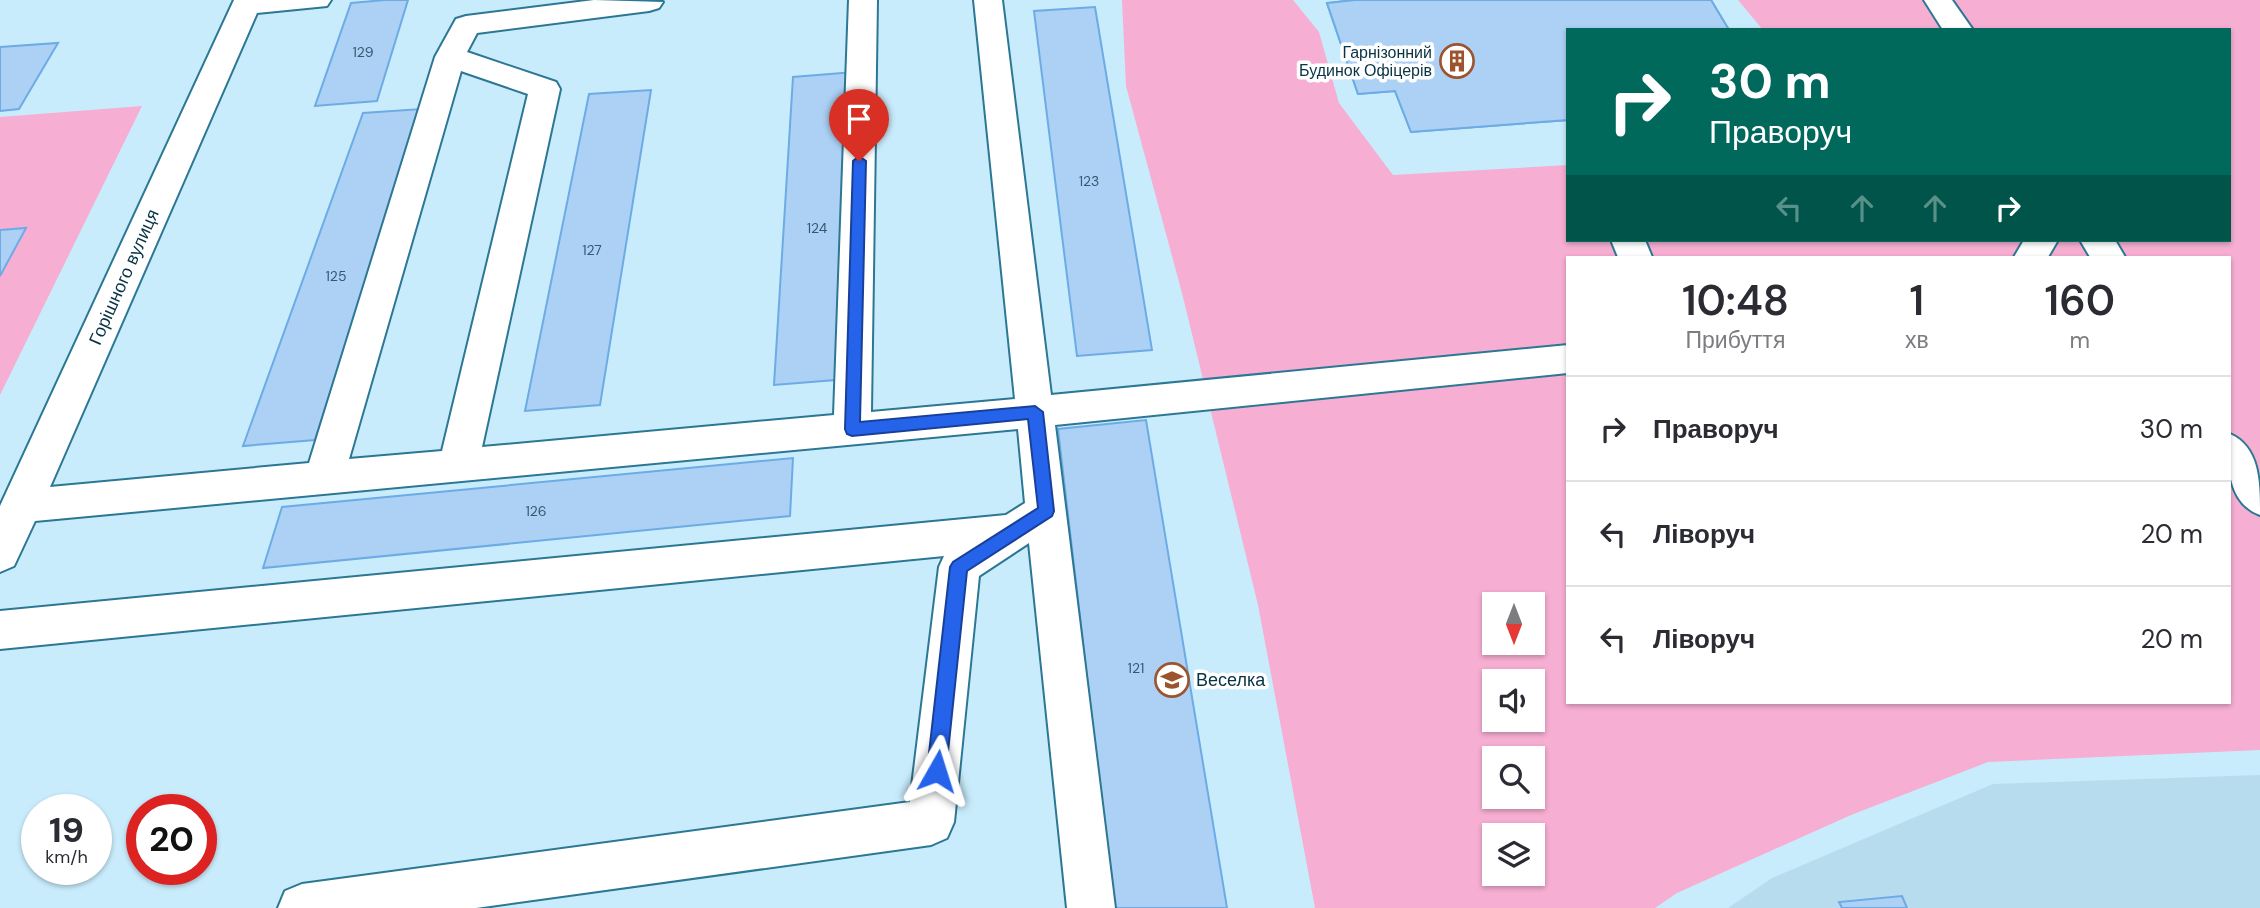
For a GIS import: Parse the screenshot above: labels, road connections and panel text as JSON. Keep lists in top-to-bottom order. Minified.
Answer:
{"streets":{"street":["Горішного вулиця"]},"places":{"building":["Гарнізонний Будинок Офіцерів"],"school or university":["Веселка"]},"house_numbers":["129","123","124","127","125","126","121"],"north":"bottom","page":{"turn":["30 m","Праворуч"],"eta":["10:48","Прибуття","1","хв","160","m"],"list":[{"name":"Праворуч","value":"30 m"},{"name":"Ліворуч","value":"20 m"},{"name":"Ліворуч","value":"20 m"}],"speed":"19 km/h","limit":"20"}}
